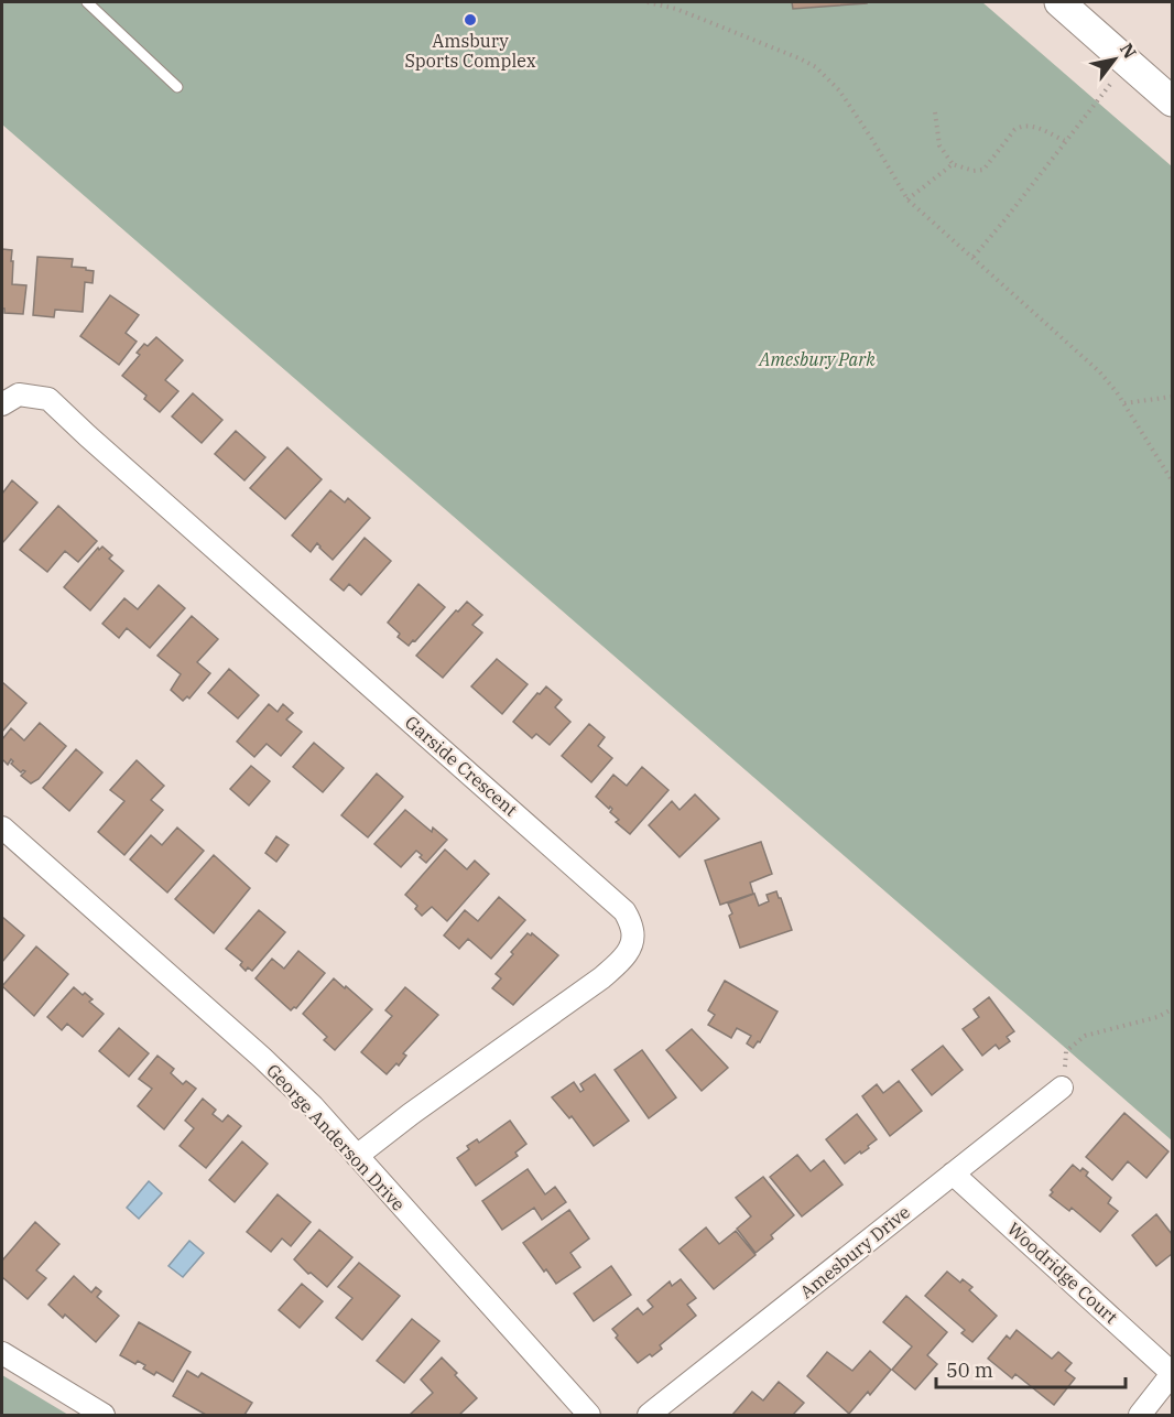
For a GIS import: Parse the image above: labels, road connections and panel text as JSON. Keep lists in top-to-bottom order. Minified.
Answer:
{"streets":{"street":["Garside Crescent","George Anderson Drive","Amesbury Drive","Woodridge Court"]},"crossings":[["Garside Crescent","George Anderson Drive"],["Amesbury Drive","Woodridge Court"]],"parks":["Amesbury Park"],"places":["Amsbury Sports Complex"],"scale_bar":"50 m","north":"top right"}
